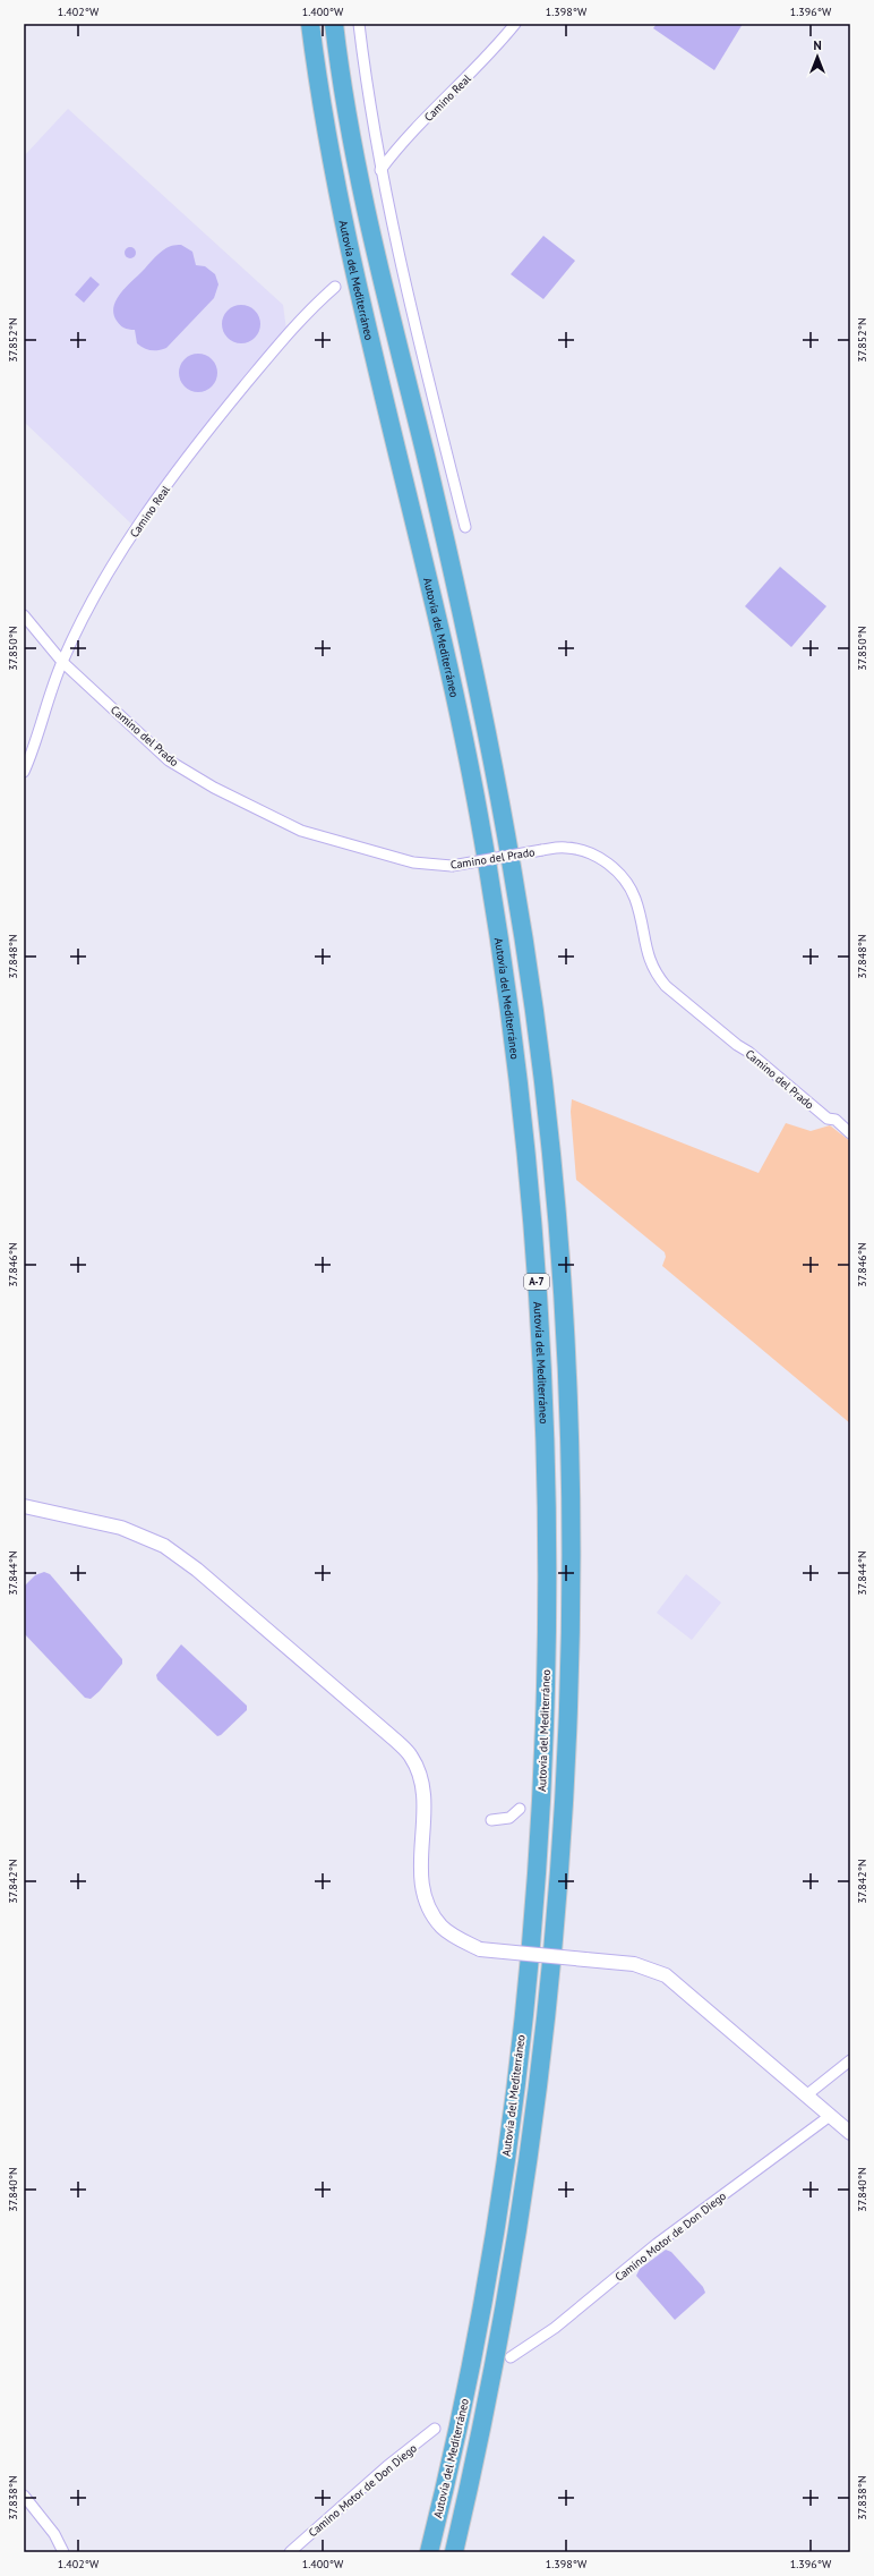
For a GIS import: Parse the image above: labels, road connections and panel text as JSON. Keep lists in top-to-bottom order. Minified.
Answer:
{"streets":{"highway":["Autovía del Mediterráneo","A-7"],"street":["Camino Real","Camino del Prado","Camino Motor de Don Diego"]},"crossings":[["Camino Real","Camino del Prado"]],"north":"top","coordinates":["1.402°W","1.400°W","1.398°W","1.396°W","37.852°N","37.850°N","37.848°N","37.846°N","37.844°N","37.842°N","37.840°N","37.838°N"]}
